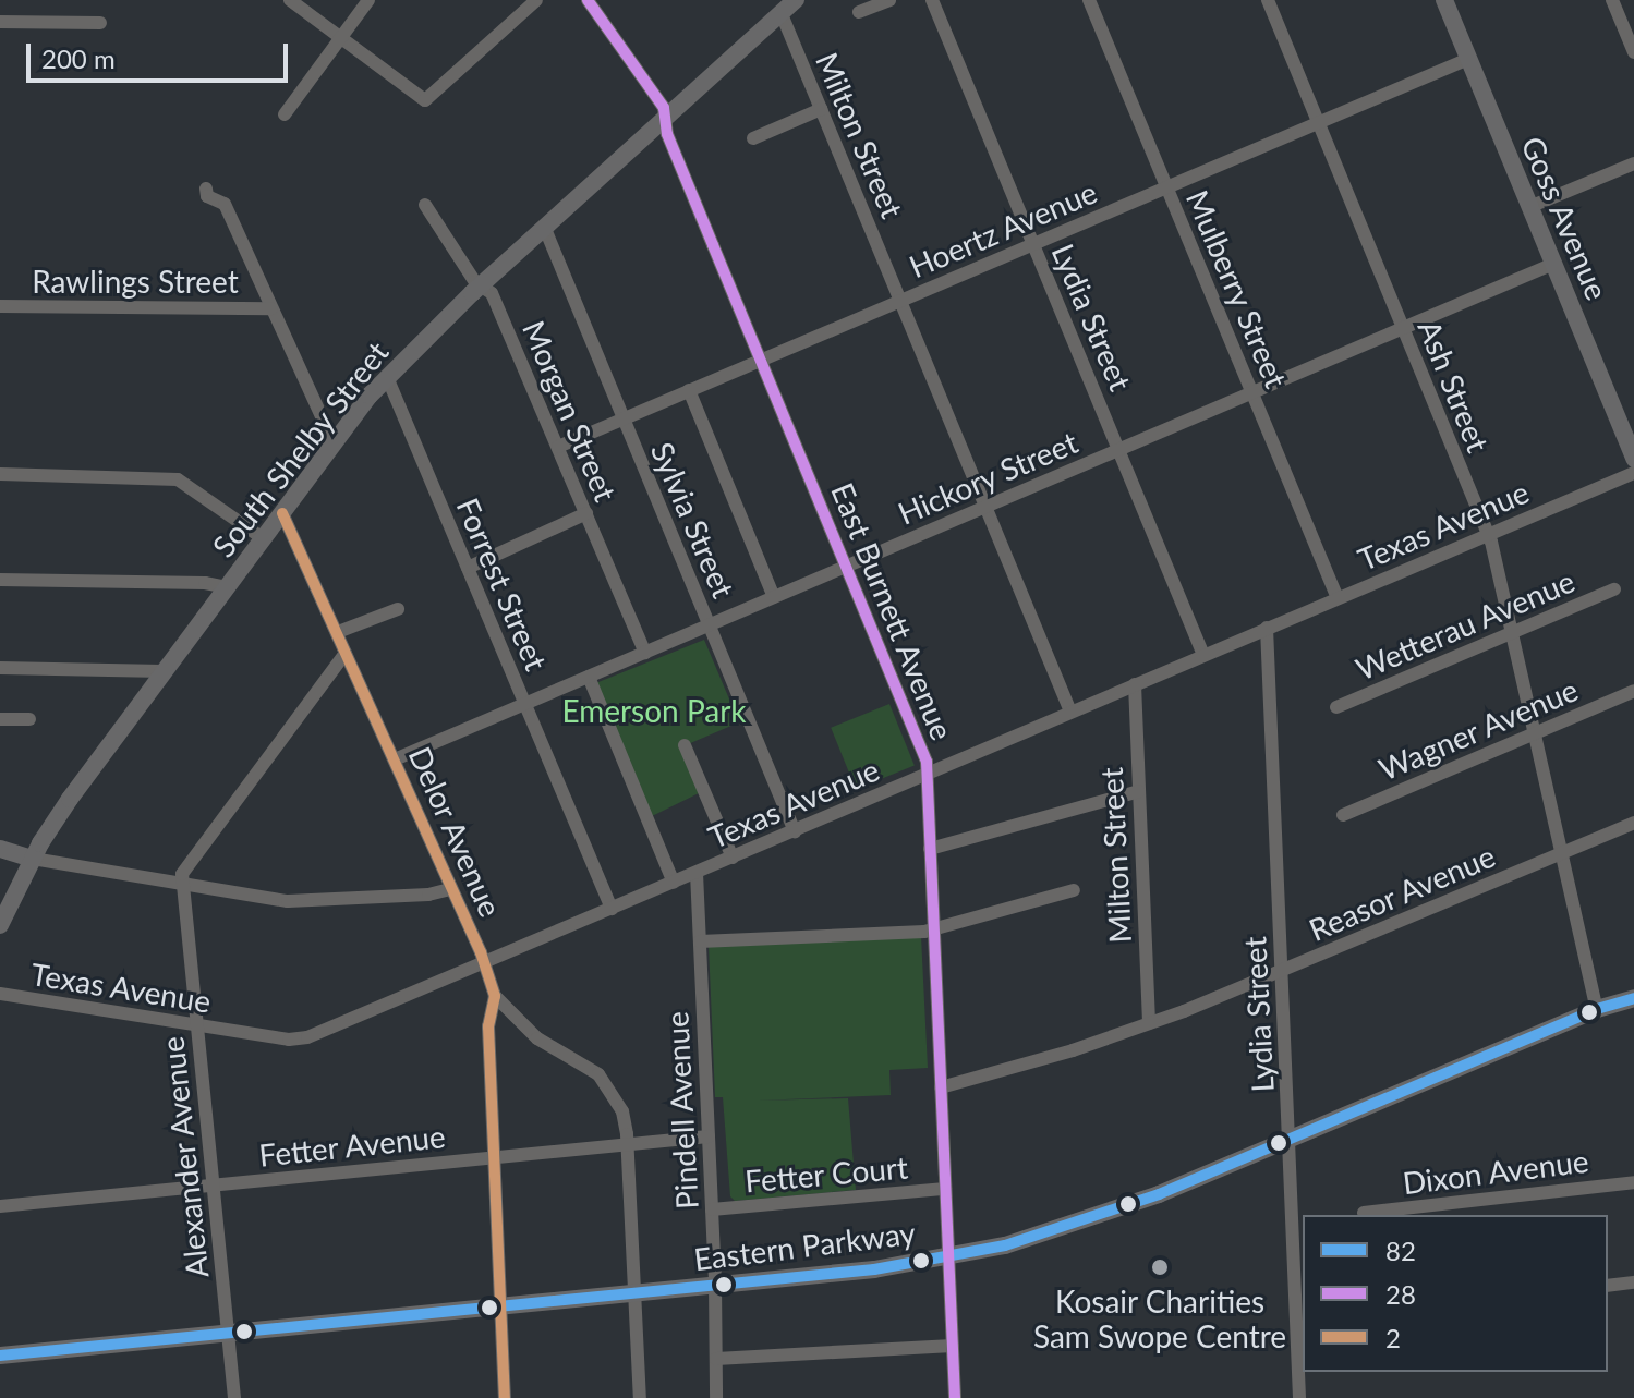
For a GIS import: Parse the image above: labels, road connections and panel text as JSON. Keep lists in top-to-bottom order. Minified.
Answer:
{"streets":{"main road":["Goss Avenue","South Shelby Street","Eastern Parkway"],"street":["Milton Street","Hoertz Avenue","Rawlings Street","Mulberry Street","Lydia Street","Ash Street","Morgan Street","Hickory Street","Sylvia Street","Texas Avenue","Forrest Street","East Burnett Avenue","Wetterau Avenue","Wagner Avenue","Delor Avenue","Reasor Avenue","Pindell Avenue","Fetter Avenue","Alexander Avenue","Dixon Avenue","Fetter Court"]},"crossings":[["Milton Street","Hoertz Avenue"],["Milton Street","South Shelby Street"],["Milton Street","Hickory Street"],["Milton Street","Texas Avenue"],["Milton Street","Reasor Avenue"],["Goss Avenue","Hoertz Avenue"],["Goss Avenue","Hickory Street"],["Hoertz Avenue","Mulberry Street"],["Hoertz Avenue","Lydia Street"],["Hoertz Avenue","Ash Street"],["Hoertz Avenue","Morgan Street"],["Hoertz Avenue","Sylvia Street"],["Hoertz Avenue","East Burnett Avenue"],["Mulberry Street","Hickory Street"],["Mulberry Street","Texas Avenue"],["Lydia Street","Hickory Street"],["Lydia Street","Texas Avenue"],["Lydia Street","Reasor Avenue"],["Lydia Street","Eastern Parkway"],["Ash Street","Hickory Street"],["Ash Street","Texas Avenue"],["Ash Street","Wetterau Avenue"],["Ash Street","Wagner Avenue"],["Ash Street","Reasor Avenue"],["Ash Street","Eastern Parkway"],["Morgan Street","South Shelby Street"],["Morgan Street","Hickory Street"],["South Shelby Street","Sylvia Street"],["South Shelby Street","Forrest Street"],["South Shelby Street","East Burnett Avenue"],["South Shelby Street","Delor Avenue"],["Hickory Street","Sylvia Street"],["Hickory Street","Forrest Street"],["Hickory Street","East Burnett Avenue"],["Hickory Street","Delor Avenue"],["Sylvia Street","Texas Avenue"],["Texas Avenue","Forrest Street"],["Texas Avenue","East Burnett Avenue"],["Texas Avenue","Delor Avenue"],["Texas Avenue","Pindell Avenue"],["Texas Avenue","Alexander Avenue"],["East Burnett Avenue","Reasor Avenue"],["East Burnett Avenue","Fetter Court"],["East Burnett Avenue","Eastern Parkway"],["Delor Avenue","Fetter Avenue"],["Delor Avenue","Eastern Parkway"],["Pindell Avenue","Fetter Avenue"],["Pindell Avenue","Fetter Court"],["Pindell Avenue","Eastern Parkway"],["Fetter Avenue","Alexander Avenue"],["Alexander Avenue","Eastern Parkway"]],"parks":["Emerson Park"],"places":["Kosair Charities Sam Swope Centre"],"lines":["transit line 28","transit line 2","transit line 82"],"legend":["82","28","2"],"scale_bar":"200 m"}
